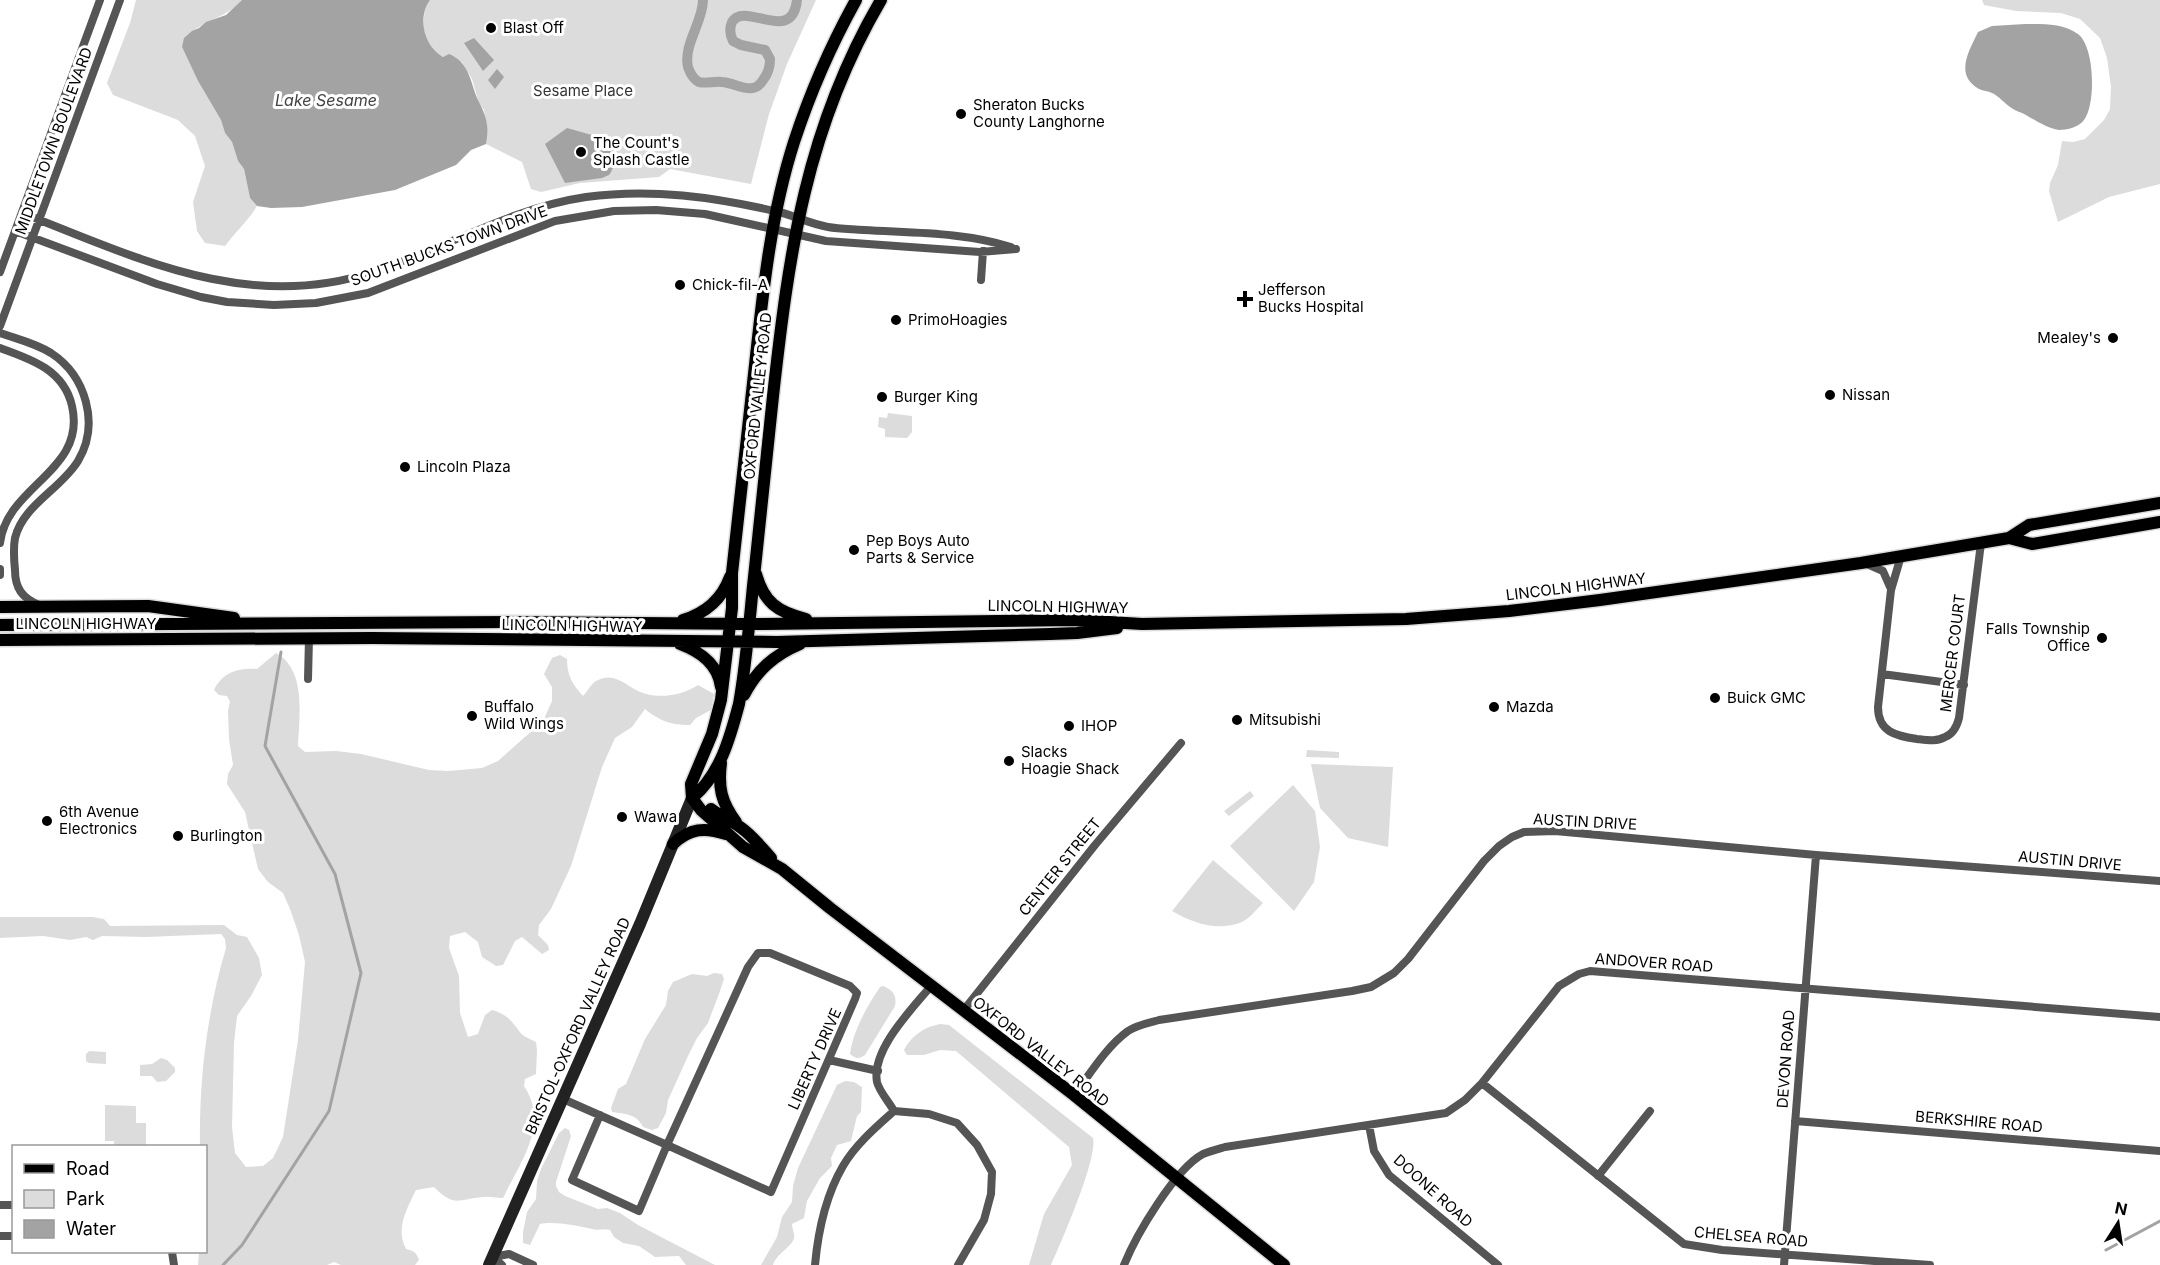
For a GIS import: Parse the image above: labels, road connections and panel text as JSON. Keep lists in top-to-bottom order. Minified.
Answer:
{"streets":{"main road":["OXFORD VALLEY ROAD","LINCOLN HIGHWAY","BRISTOL-OXFORD VALLEY ROAD"],"street":["MIDDLETOWN BOULEVARD","SOUTH BUCKS TOWN DRIVE","MERCER COURT","AUSTIN DRIVE","CENTER STREET","ANDOVER ROAD","LIBERTY DRIVE","DEVON ROAD","BERKSHIRE ROAD","DOONE ROAD","CHELSEA ROAD"]},"crossings":[["MIDDLETOWN BOULEVARD","SOUTH BUCKS TOWN DRIVE"],["SOUTH BUCKS TOWN DRIVE","OXFORD VALLEY ROAD"],["OXFORD VALLEY ROAD","LINCOLN HIGHWAY"],["OXFORD VALLEY ROAD","AUSTIN DRIVE"],["OXFORD VALLEY ROAD","CENTER STREET"],["OXFORD VALLEY ROAD","ANDOVER ROAD"],["OXFORD VALLEY ROAD","BRISTOL-OXFORD VALLEY ROAD"],["LINCOLN HIGHWAY","MERCER COURT"],["AUSTIN DRIVE","DEVON ROAD"],["ANDOVER ROAD","DEVON ROAD"],["ANDOVER ROAD","DOONE ROAD"],["ANDOVER ROAD","CHELSEA ROAD"],["BRISTOL-OXFORD VALLEY ROAD","LIBERTY DRIVE"],["DEVON ROAD","BERKSHIRE ROAD"],["DEVON ROAD","CHELSEA ROAD"]],"water":["Lake Sesame"],"parks":["Sesame Place"],"places":{"other":["Blast Off","Sheraton Bucks County Langhorne","The Count's Splash Castle","Chick-fil-A","PrimoHoagies","Mealey's","Nissan","Burger King","Lincoln Plaza","Pep Boys Auto Parts & Service","Falls Township Office","Buick GMC","Mazda","Buffalo Wild Wings","Mitsubishi","IHOP","Slacks Hoagie Shack","Wawa","6th Avenue Electronics","Burlington"],"health":["Jefferson Bucks Hospital"]},"legend":["Road","Park","Water"],"north":"top"}
